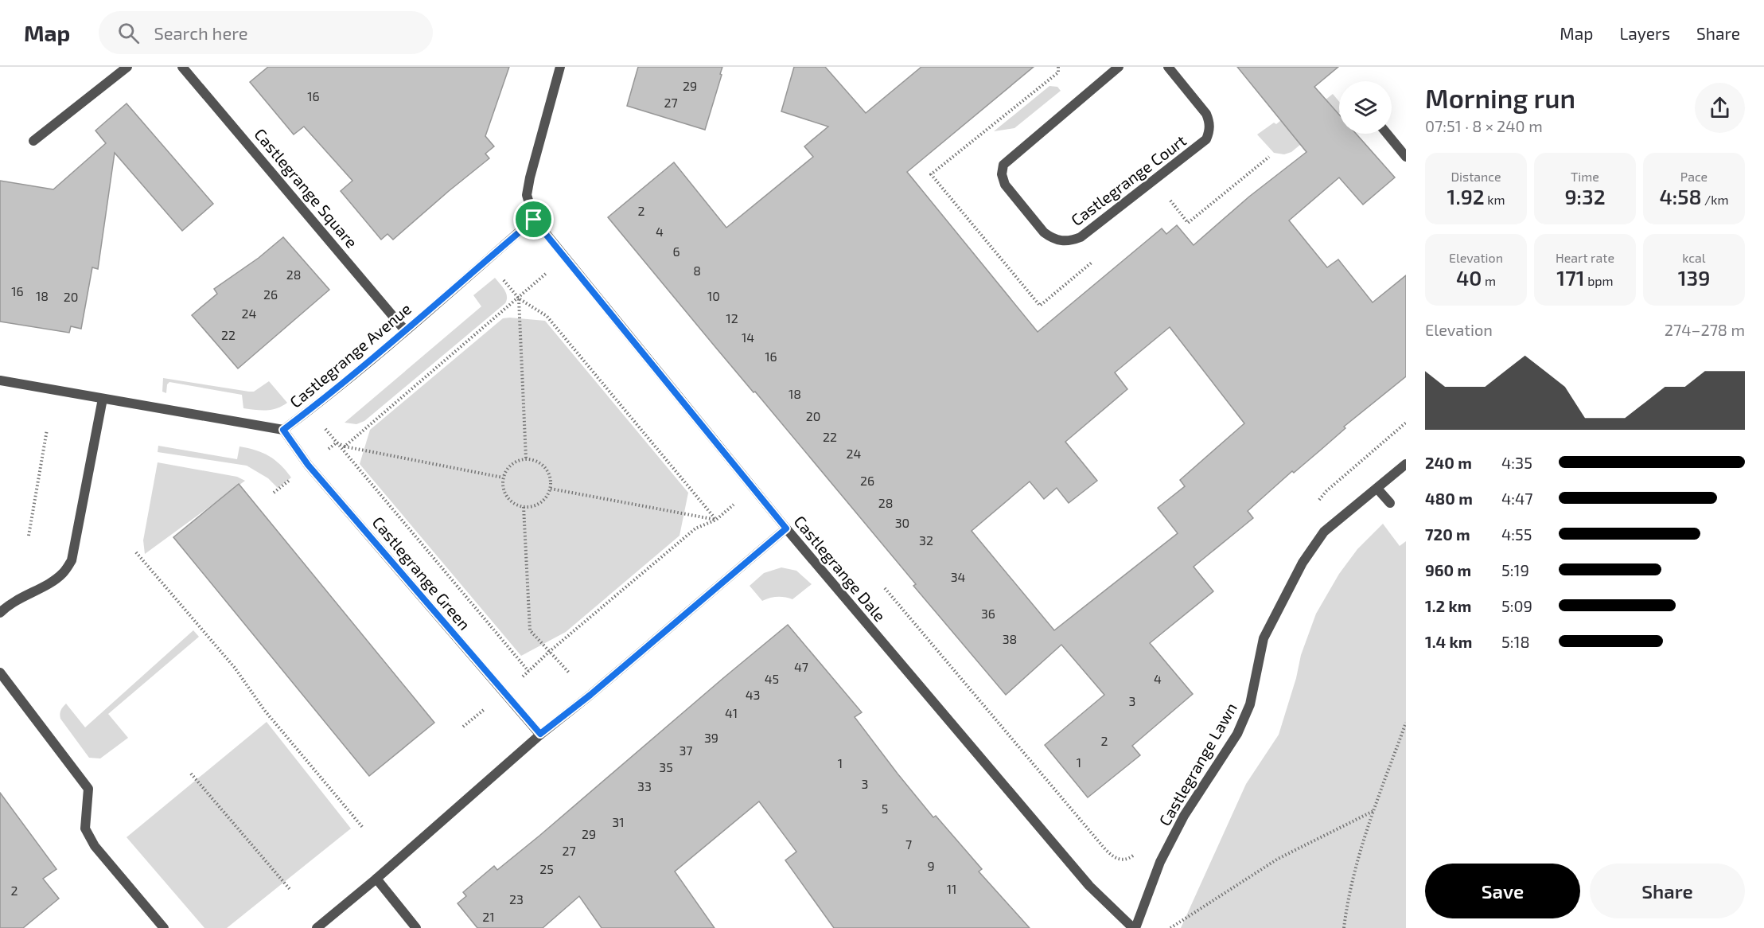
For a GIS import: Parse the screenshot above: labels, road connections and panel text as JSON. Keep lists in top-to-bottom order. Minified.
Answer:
{"streets":{"street":["Castlegrange Court","Castlegrange Square","Castlegrange Avenue","Castlegrange Dale","Castlegrange Green","Castlegrange Lawn"]},"crossings":[["Castlegrange Square","Castlegrange Avenue"],["Castlegrange Avenue","Castlegrange Dale"],["Castlegrange Avenue","Castlegrange Green"],["Castlegrange Dale","Castlegrange Lawn"]],"house_numbers":["29","16","27","2","4","6","8","28","16","26","18","10","20","24","12","22","14","16","18","20","22","24","26","28","30","32","34","36","38","47","45","4","43","3","41","39","2","37","1","1","35","3","33","5","31","29","7","27","9","25","11","2","23","21"],"page":{"header":"Map","search":"Search here","nav":["Map","Layers","Share"],"heading":["Morning run","07:51 · 8 × 240 m"],"stats":[["Distance","1.92 km"],["Time","9:32"],["Pace","4:58 /km"],["Elevation","40 m"],["Heart rate","171 bpm"],["kcal","139"]],"chart":["Elevation","274–278 m"],"list":[{"name":"240 m","note":"4:35"},{"name":"480 m","note":"4:47"},{"name":"720 m","note":"4:55"},{"name":"960 m","note":"5:19"},{"name":"1.2 km","note":"5:09"},{"name":"1.4 km","note":"5:18"}],"buttons":["Save","Share"]}}
